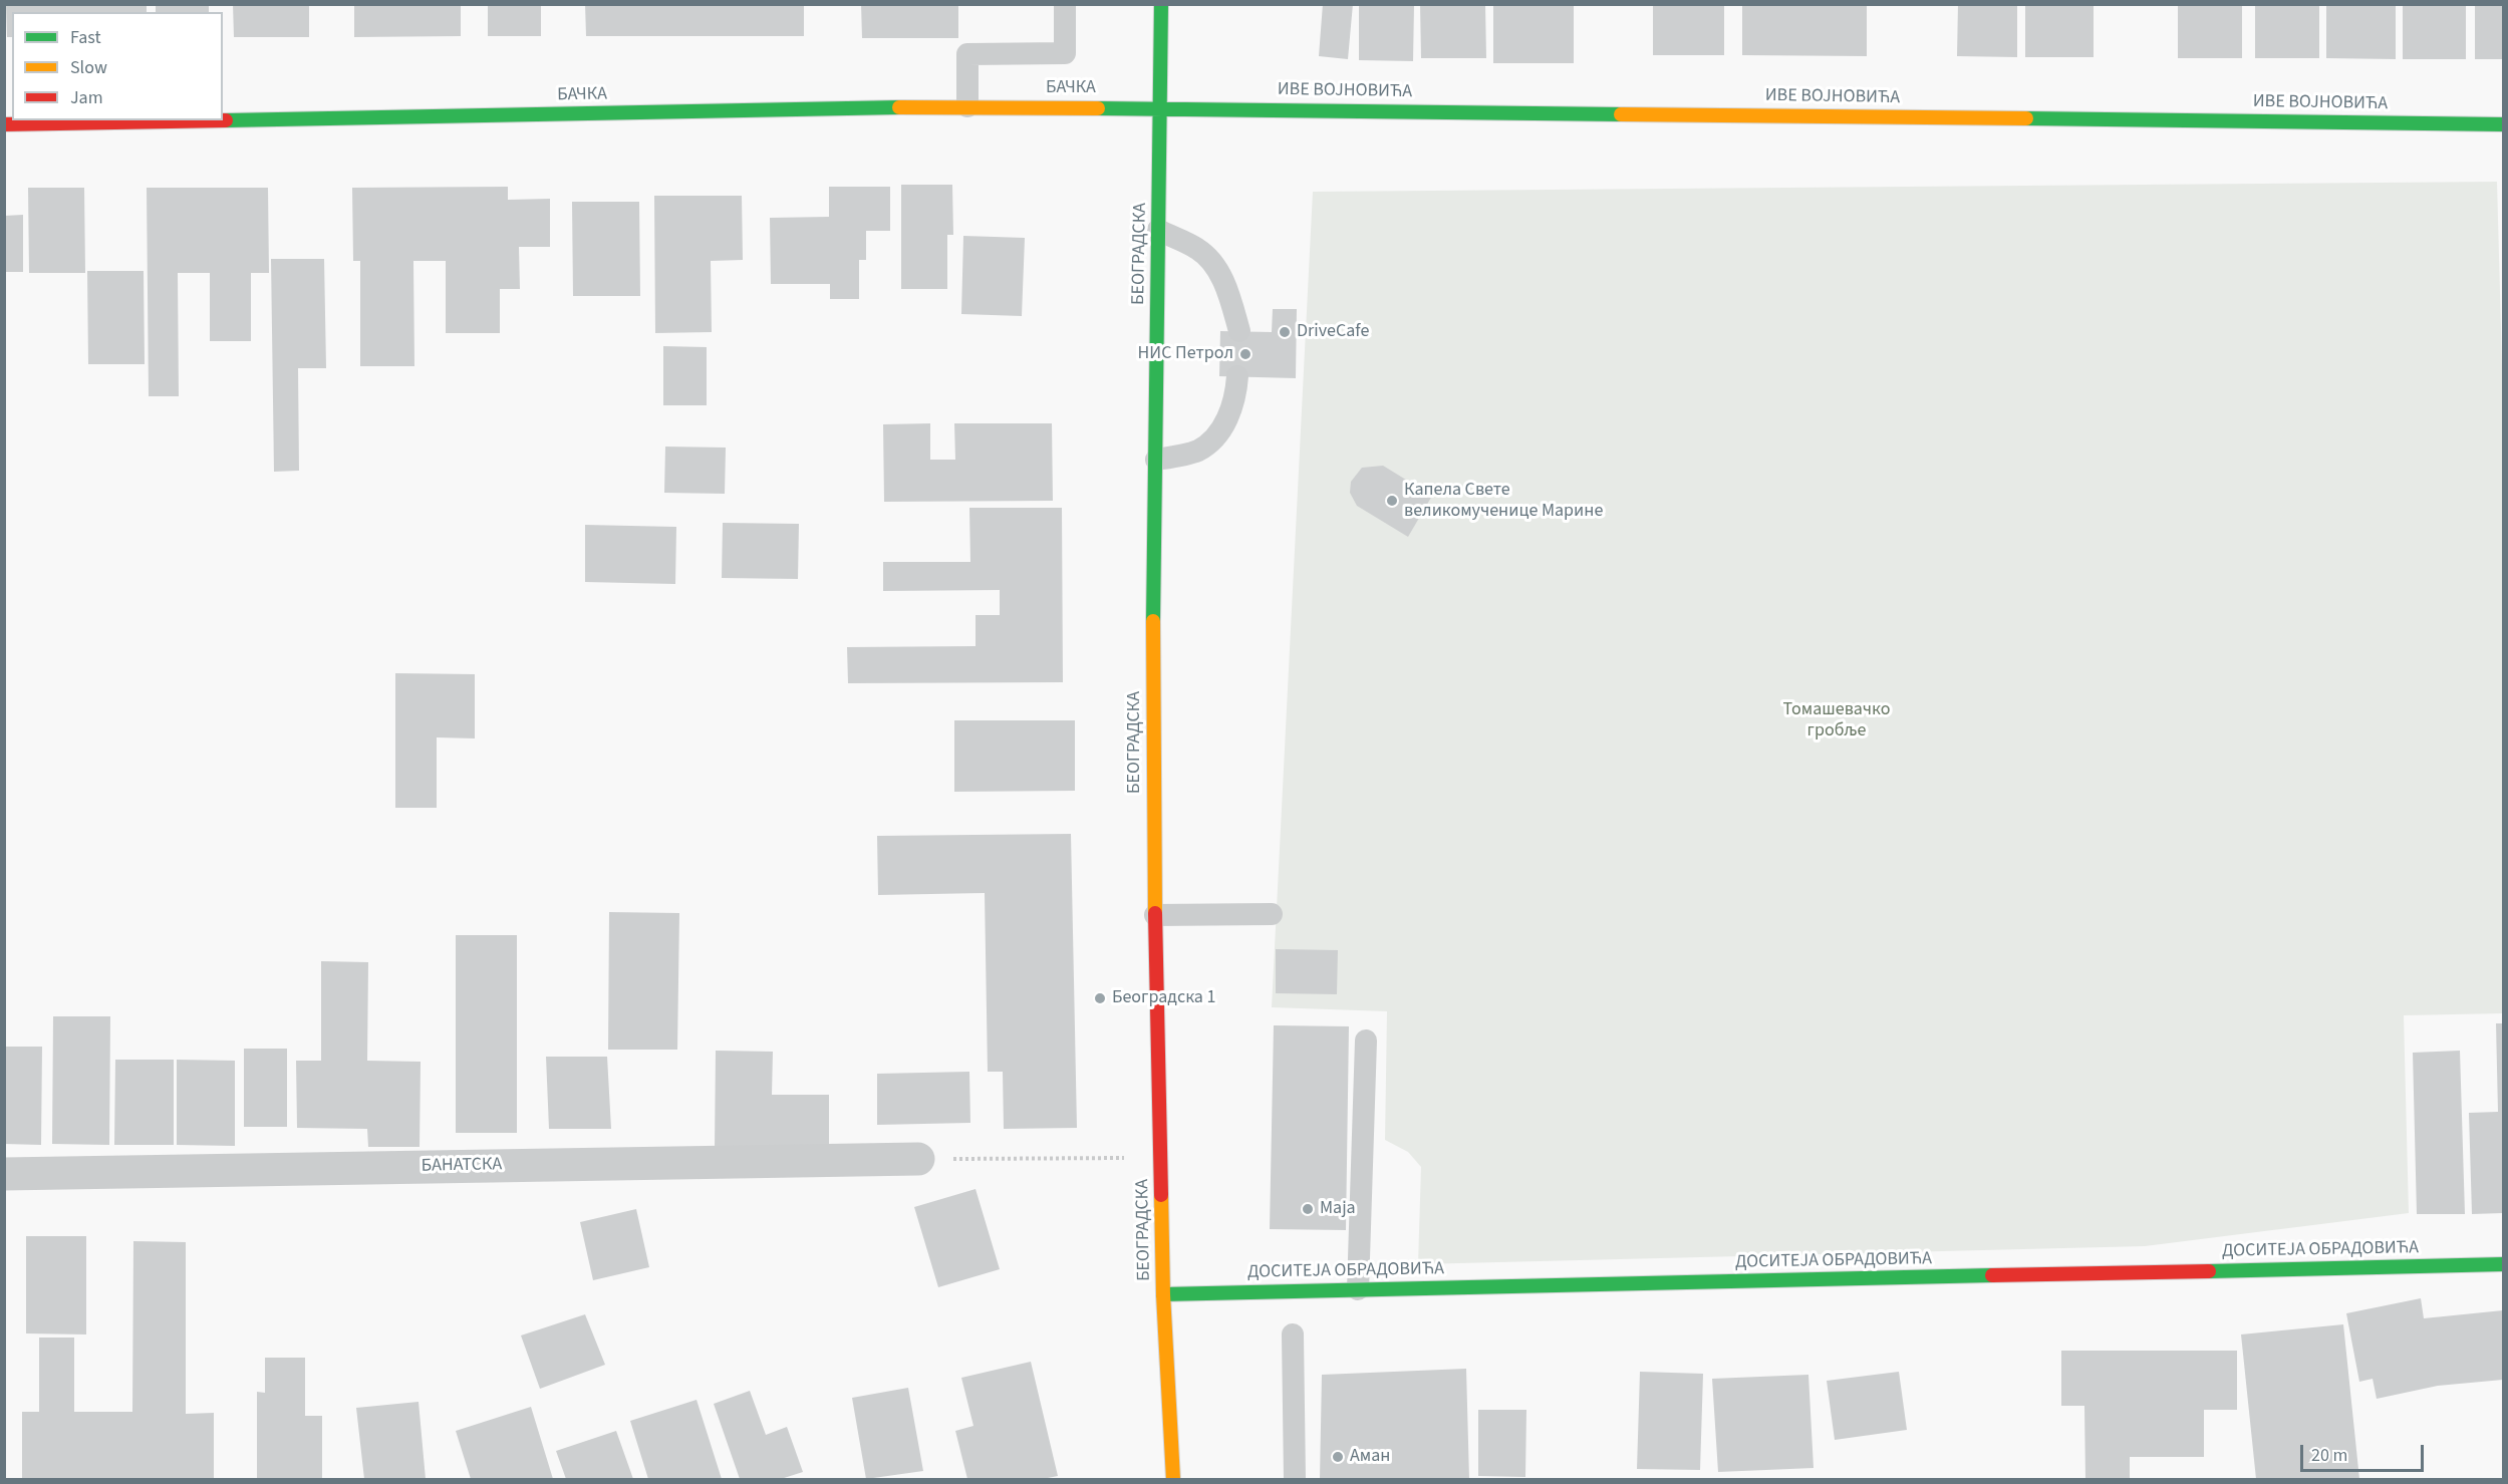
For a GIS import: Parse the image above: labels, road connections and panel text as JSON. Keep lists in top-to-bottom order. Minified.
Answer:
{"streets":{"street":["БАЧКА","ИВЕ ВОЈНОВИЋА","БЕОГРАДСКА","БАНАТСКА","ДОСИТЕЈА ОБРАДОВИЋА"]},"crossings":[["БАЧКА","ИВЕ ВОЈНОВИЋА"],["БАЧКА","БЕОГРАДСКА"],["ИВЕ ВОЈНОВИЋА","БЕОГРАДСКА"],["БЕОГРАДСКА","ДОСИТЕЈА ОБРАДОВИЋА"]],"parks":["Томашевачко гробље"],"places":["DriveCafe","НИС Петрол","Капела Свете великомученице Марине","Београдска 1","Маја","Аман"],"legend":["Fast","Slow","Jam"],"scale_bar":"20 m"}
